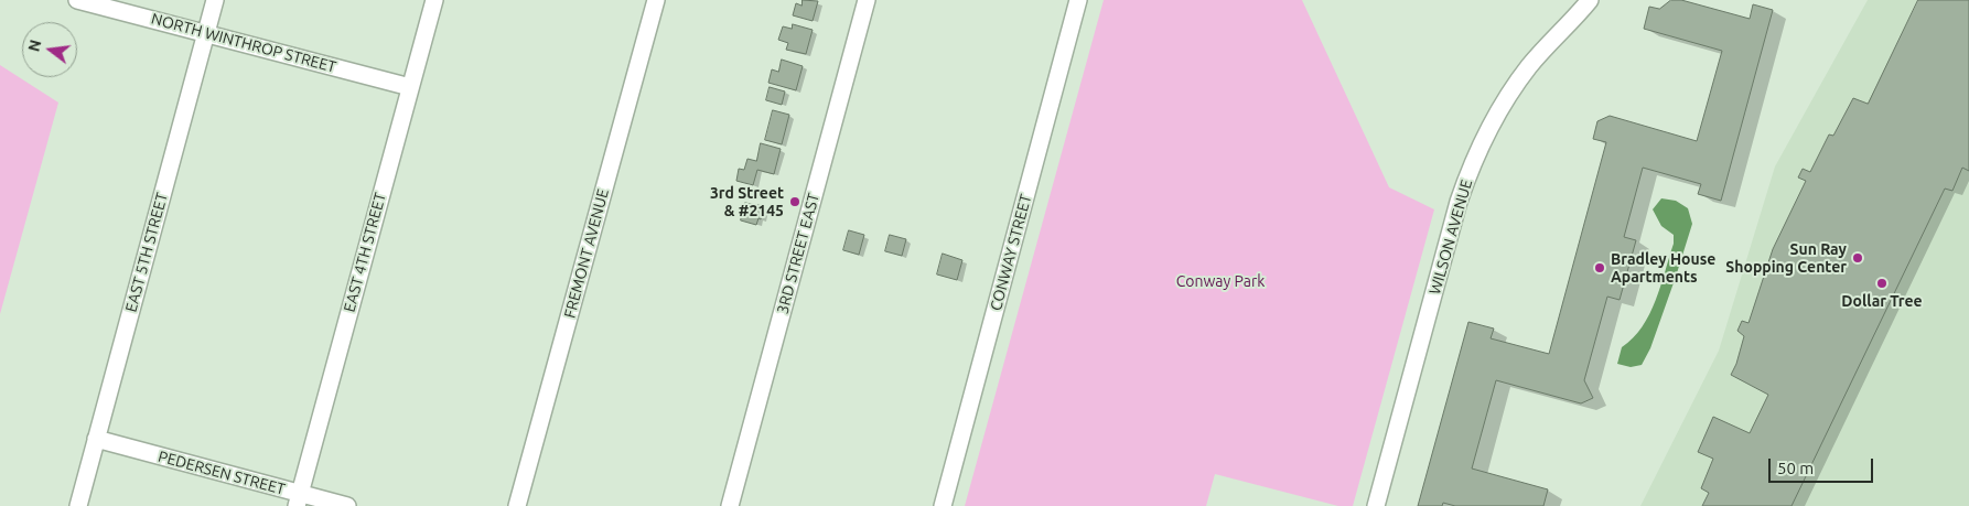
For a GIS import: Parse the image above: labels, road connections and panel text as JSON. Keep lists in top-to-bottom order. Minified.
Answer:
{"streets":{"street":["NORTH WINTHROP STREET","WILSON AVENUE","EAST 5TH STREET","EAST 4TH STREET","CONWAY STREET","FREMONT AVENUE","3RD STREET EAST","PEDERSEN STREET"]},"crossings":[["NORTH WINTHROP STREET","EAST 5TH STREET"],["NORTH WINTHROP STREET","EAST 4TH STREET"],["EAST 5TH STREET","PEDERSEN STREET"],["EAST 4TH STREET","PEDERSEN STREET"]],"parks":["Conway Park"],"places":["3rd Street & #2145","Sun Ray Shopping Center","Bradley House Apartments","Dollar Tree"],"scale_bar":"50 m","north":"left"}
